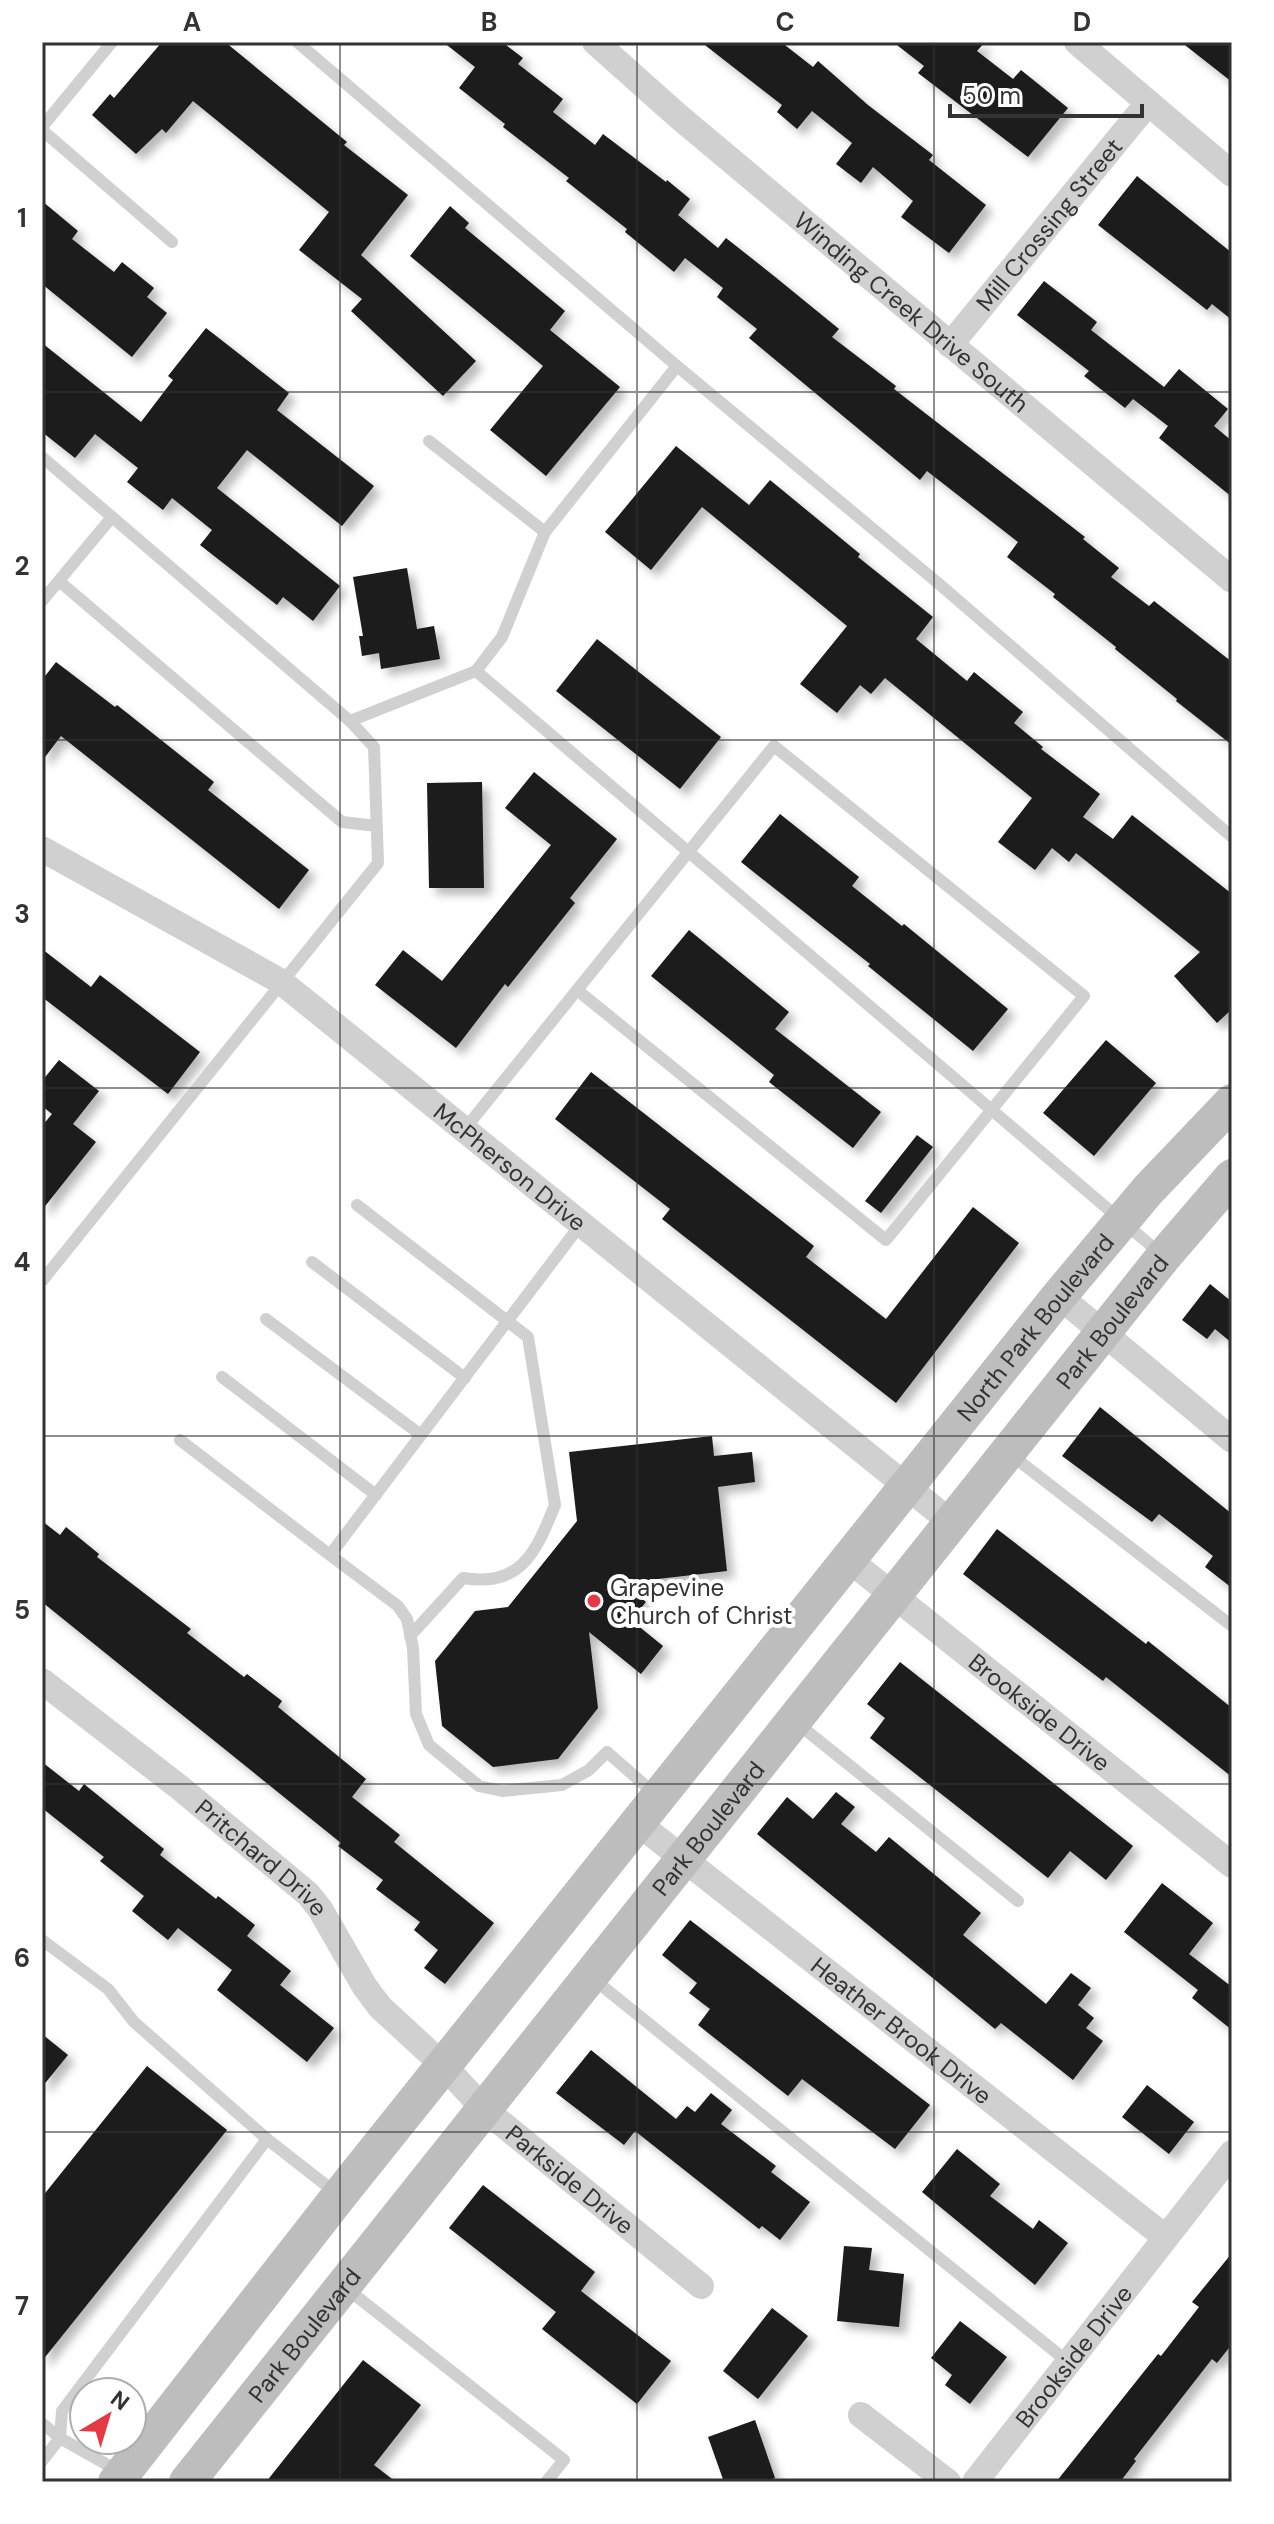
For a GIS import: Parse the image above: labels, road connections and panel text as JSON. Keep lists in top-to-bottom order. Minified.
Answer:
{"streets":{"main road":["Park Boulevard","North Park Boulevard"],"street":["Mill Crossing Street","Winding Creek Drive South","McPherson Drive","Brookside Drive","Pritchard Drive","Heather Brook Drive","Parkside Drive"]},"crossings":[["Mill Crossing Street","Winding Creek Drive South"],["McPherson Drive","Park Boulevard"],["McPherson Drive","North Park Boulevard"],["Park Boulevard","Brookside Drive"],["Park Boulevard","Heather Brook Drive"],["Park Boulevard","Parkside Drive"],["North Park Boulevard","Brookside Drive"],["Brookside Drive","Heather Brook Drive"],["Pritchard Drive","Parkside Drive"]],"places":["Grapevine Church of Christ"],"scale_bar":"50 m","north":"top right","grid":{"columns":["A","B","C","D"],"rows":["1","2","3","4","5","6","7"]}}
